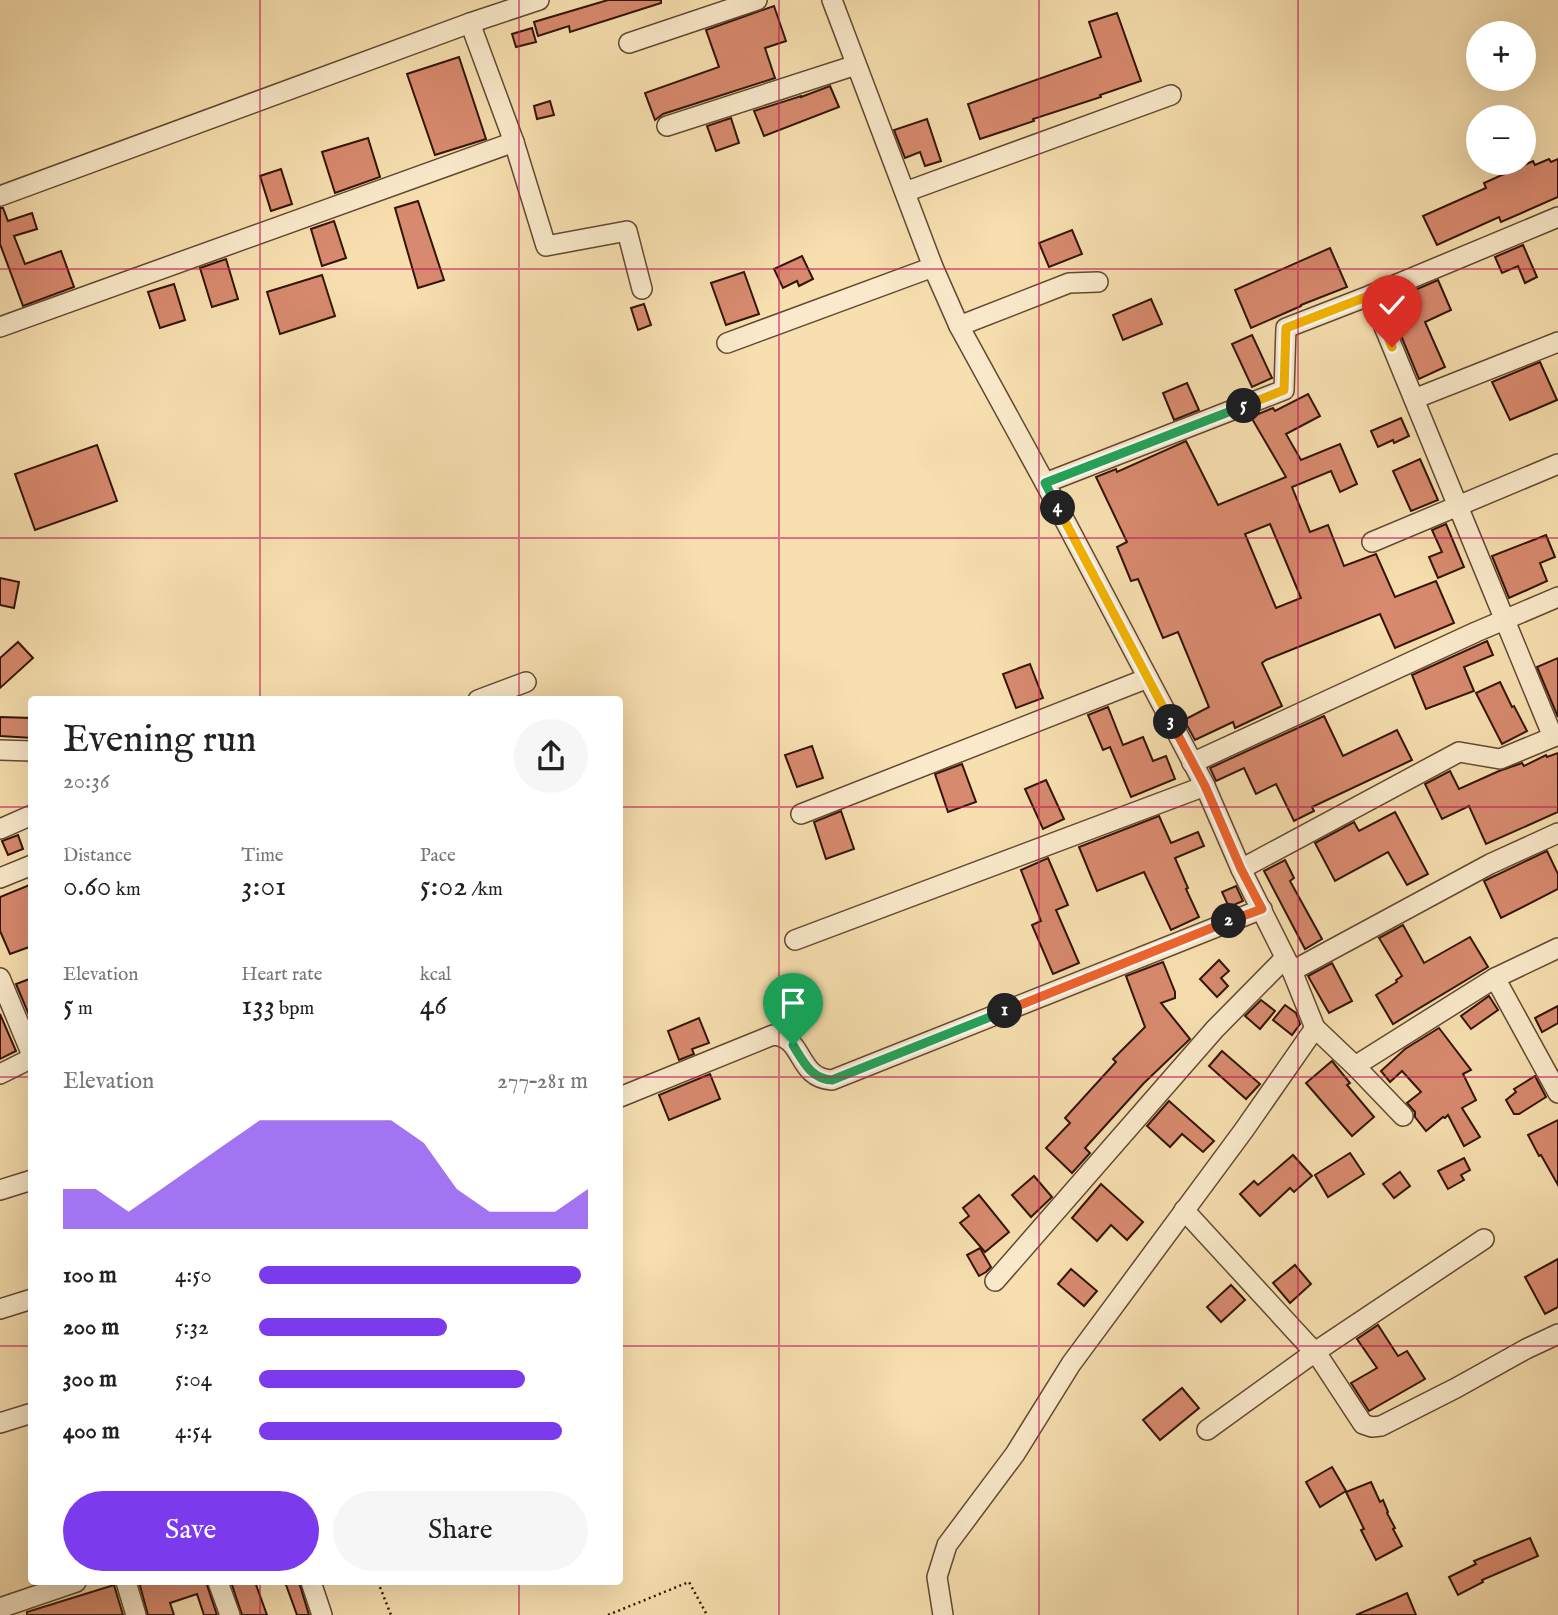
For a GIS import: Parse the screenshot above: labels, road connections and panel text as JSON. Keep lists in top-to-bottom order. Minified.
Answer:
{"page":{"map_buttons":["+","−"],"pins":["5","4","3","2","1"],"heading":["Evening run","20:36"],"stats":[["Distance","0.60 km"],["Time","3:01"],["Pace","5:02 /km"],["Elevation","5 m"],["Heart rate","133 bpm"],["kcal","46"]],"chart":["Elevation","277–281 m"],"list":[{"name":"100 m","note":"4:50"},{"name":"200 m","note":"5:32"},{"name":"300 m","note":"5:04"},{"name":"400 m","note":"4:54"}],"buttons":["Save","Share"]}}
